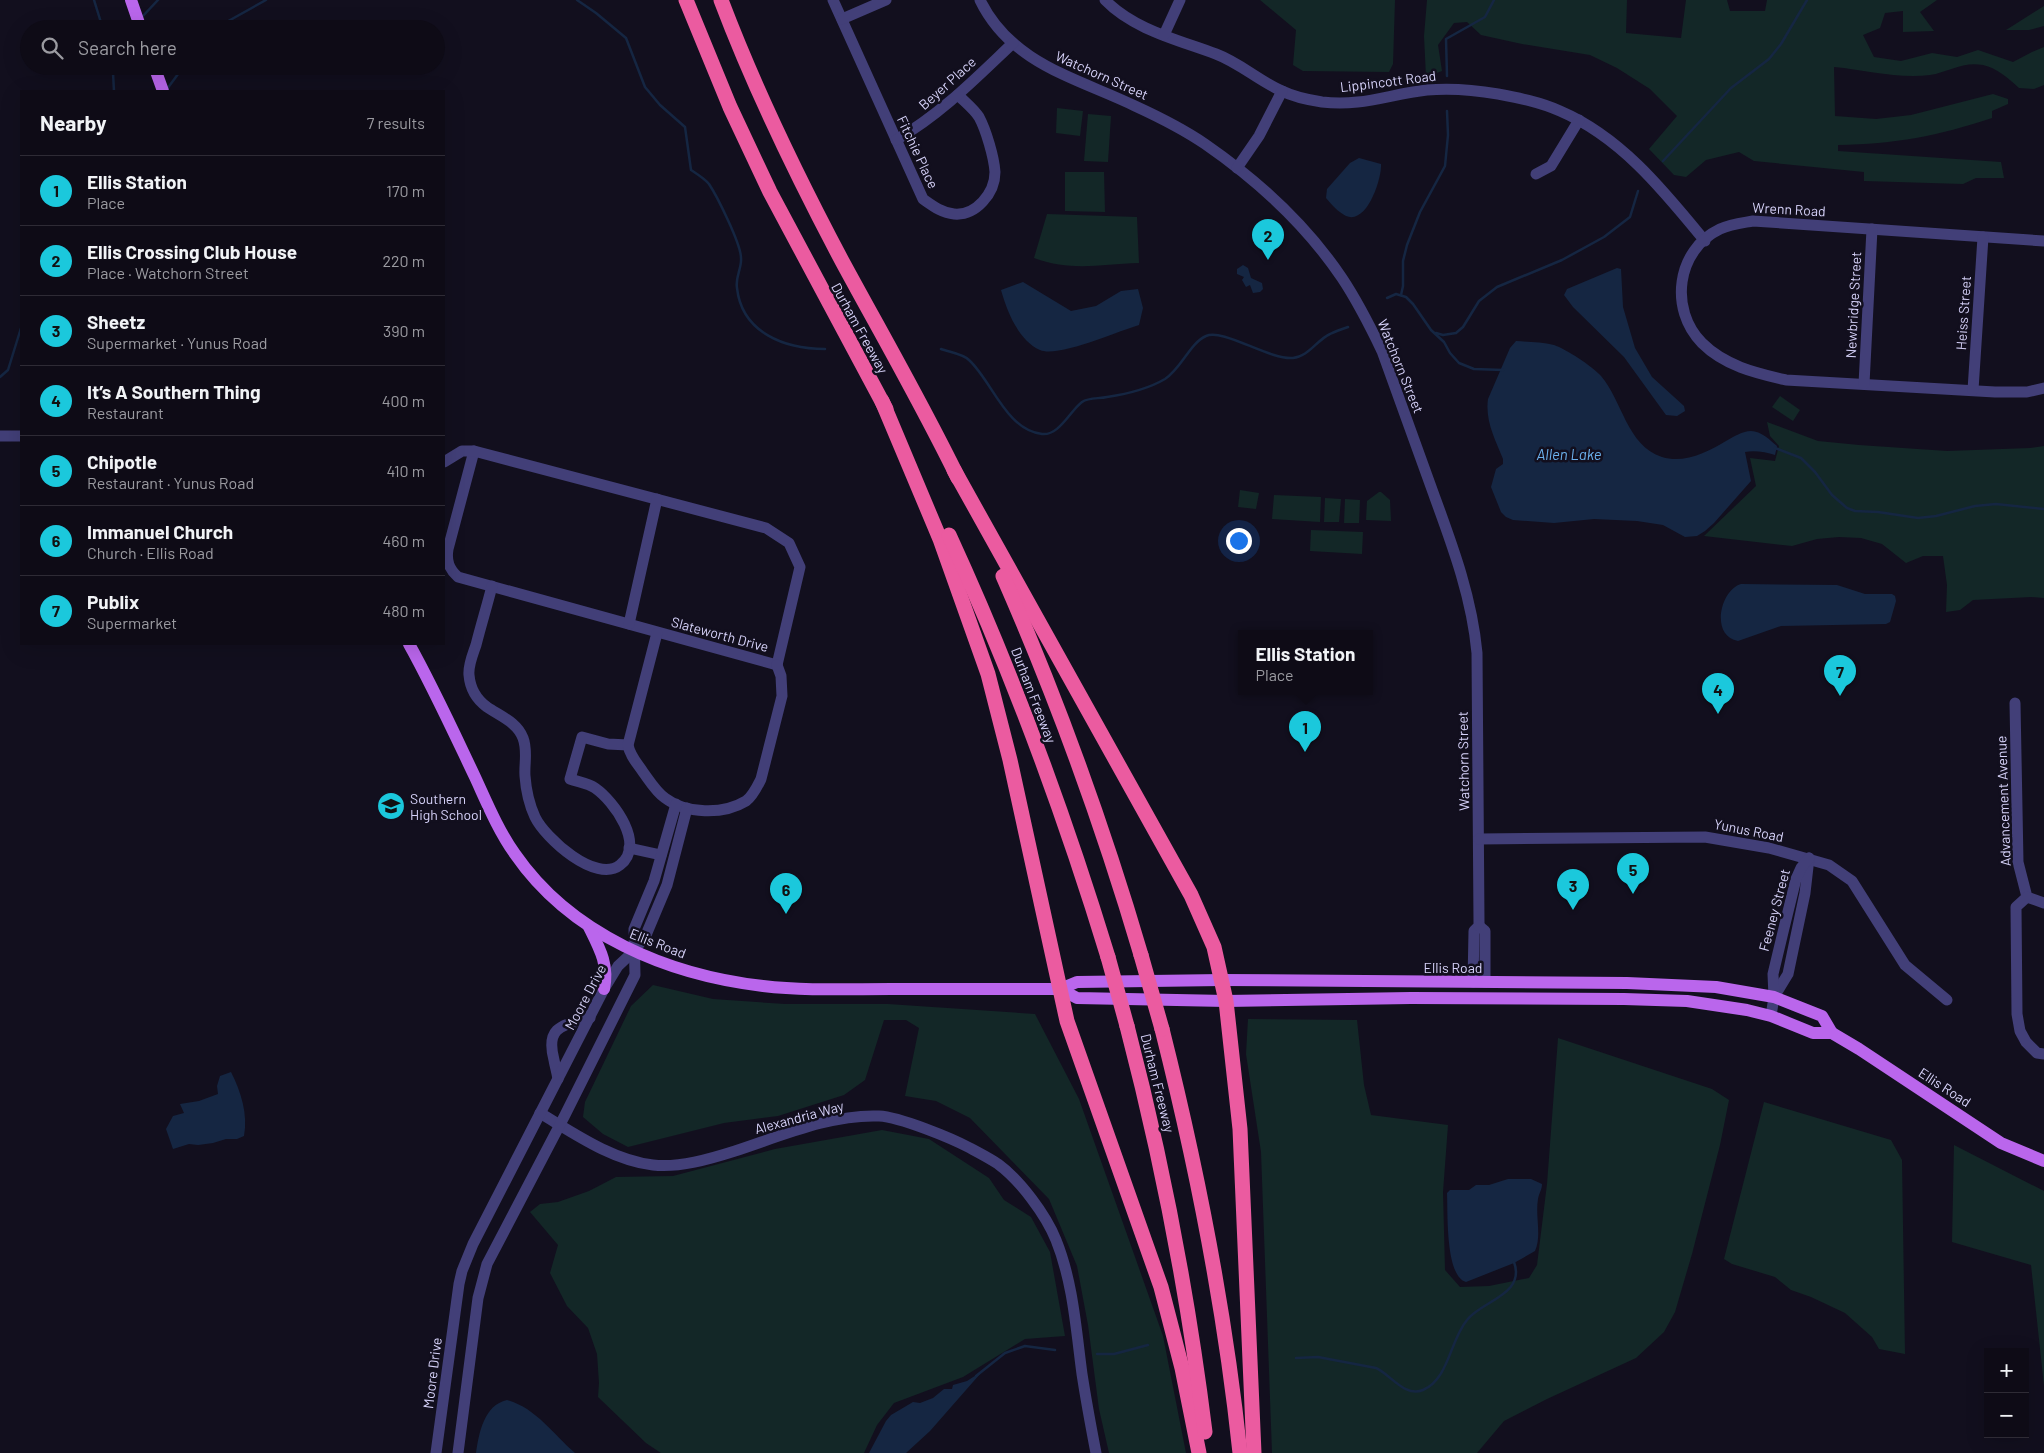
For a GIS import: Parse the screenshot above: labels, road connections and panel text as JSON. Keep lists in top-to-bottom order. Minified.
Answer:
{"streets":{"highway":["Durham Freeway"],"main road":["Ellis Road"],"street":["Watchorn Street","Lippincott Road","Beyer Place","Fitchie Place","Wrenn Road","Newbridge Street","Heiss Street","Slateworth Drive","Advancement Avenue","Yunus Road","Feeney Street","Moore Drive","Alexandria Way"]},"crossings":[["Watchorn Street","Beyer Place"],["Watchorn Street","Yunus Road"],["Watchorn Street","Ellis Road"],["Lippincott Road","Wrenn Road"],["Beyer Place","Fitchie Place"],["Wrenn Road","Newbridge Street"],["Wrenn Road","Heiss Street"],["Slateworth Drive","Moore Drive"],["Yunus Road","Feeney Street"],["Feeney Street","Ellis Road"],["Ellis Road","Moore Drive"],["Moore Drive","Alexandria Way"]],"water":["Allen Lake"],"places":{"school or university":["Southern High School"]},"page":{"search":"Search here","heading":["Nearby","7 results"],"list":[{"mark":"1","name":"Ellis Station","note":"Place","value":"170 m"},{"mark":"2","name":"Ellis Crossing Club House","note":"Place · Watchorn Street","value":"220 m"},{"mark":"3","name":"Sheetz","note":"Supermarket · Yunus Road","value":"390 m"},{"mark":"4","name":"It’s A Southern Thing","note":"Restaurant","value":"400 m"},{"mark":"5","name":"Chipotle","note":"Restaurant · Yunus Road","value":"410 m"},{"mark":"6","name":"Immanuel Church","note":"Church · Ellis Road","value":"460 m"},{"mark":"7","name":"Publix","note":"Supermarket","value":"480 m"}],"pins":["2","7","4","1","5","3","6"],"popup":["Ellis Station","Place"],"map_buttons":["+","−"]}}
